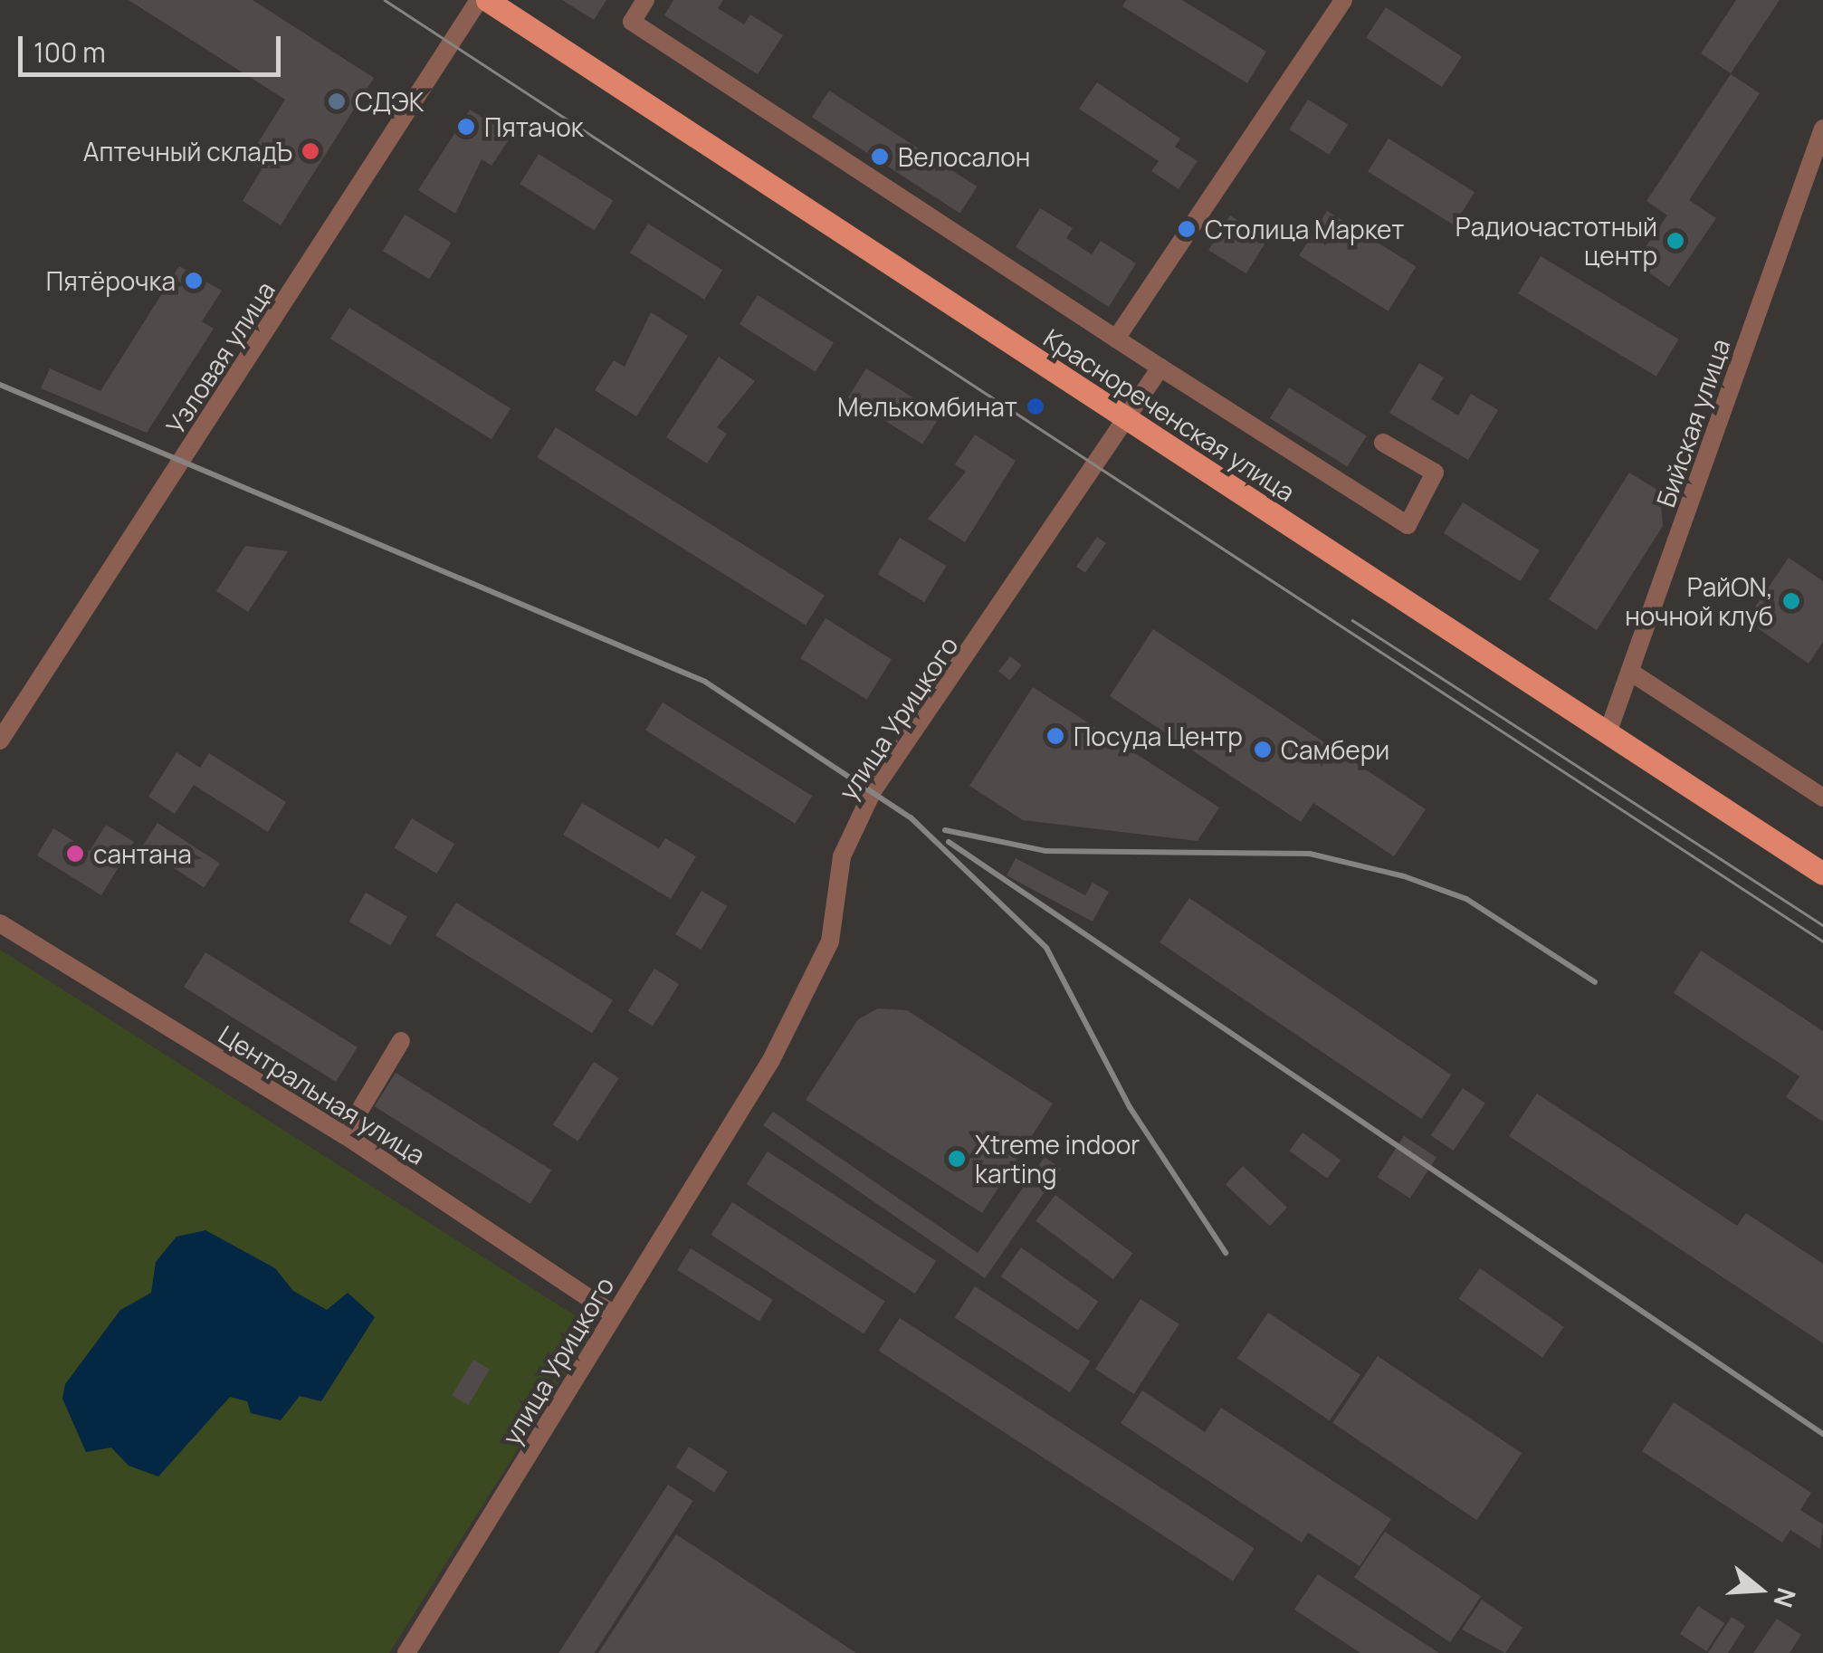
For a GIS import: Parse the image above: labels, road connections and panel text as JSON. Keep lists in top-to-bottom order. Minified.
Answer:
{"streets":{"main road":["Краснореченская улица"],"street":["Узловая улица","Бийская улица","улица Урицкого","Центральная улица"]},"crossings":[["Краснореченская улица","Бийская улица"],["Краснореченская улица","улица Урицкого"],["улица Урицкого","Центральная улица"]],"places":["СДЭК","Пятачок","Аптечный складЪ","Велосалон","Столица Маркет","Радиочастотный центр","Пятёрочка","Мелькомбинат","РайON, ночной клуб","Посуда Центр","Самбери","сантана","Xtreme indoor karting"],"scale_bar":"100 m","north":"right"}
